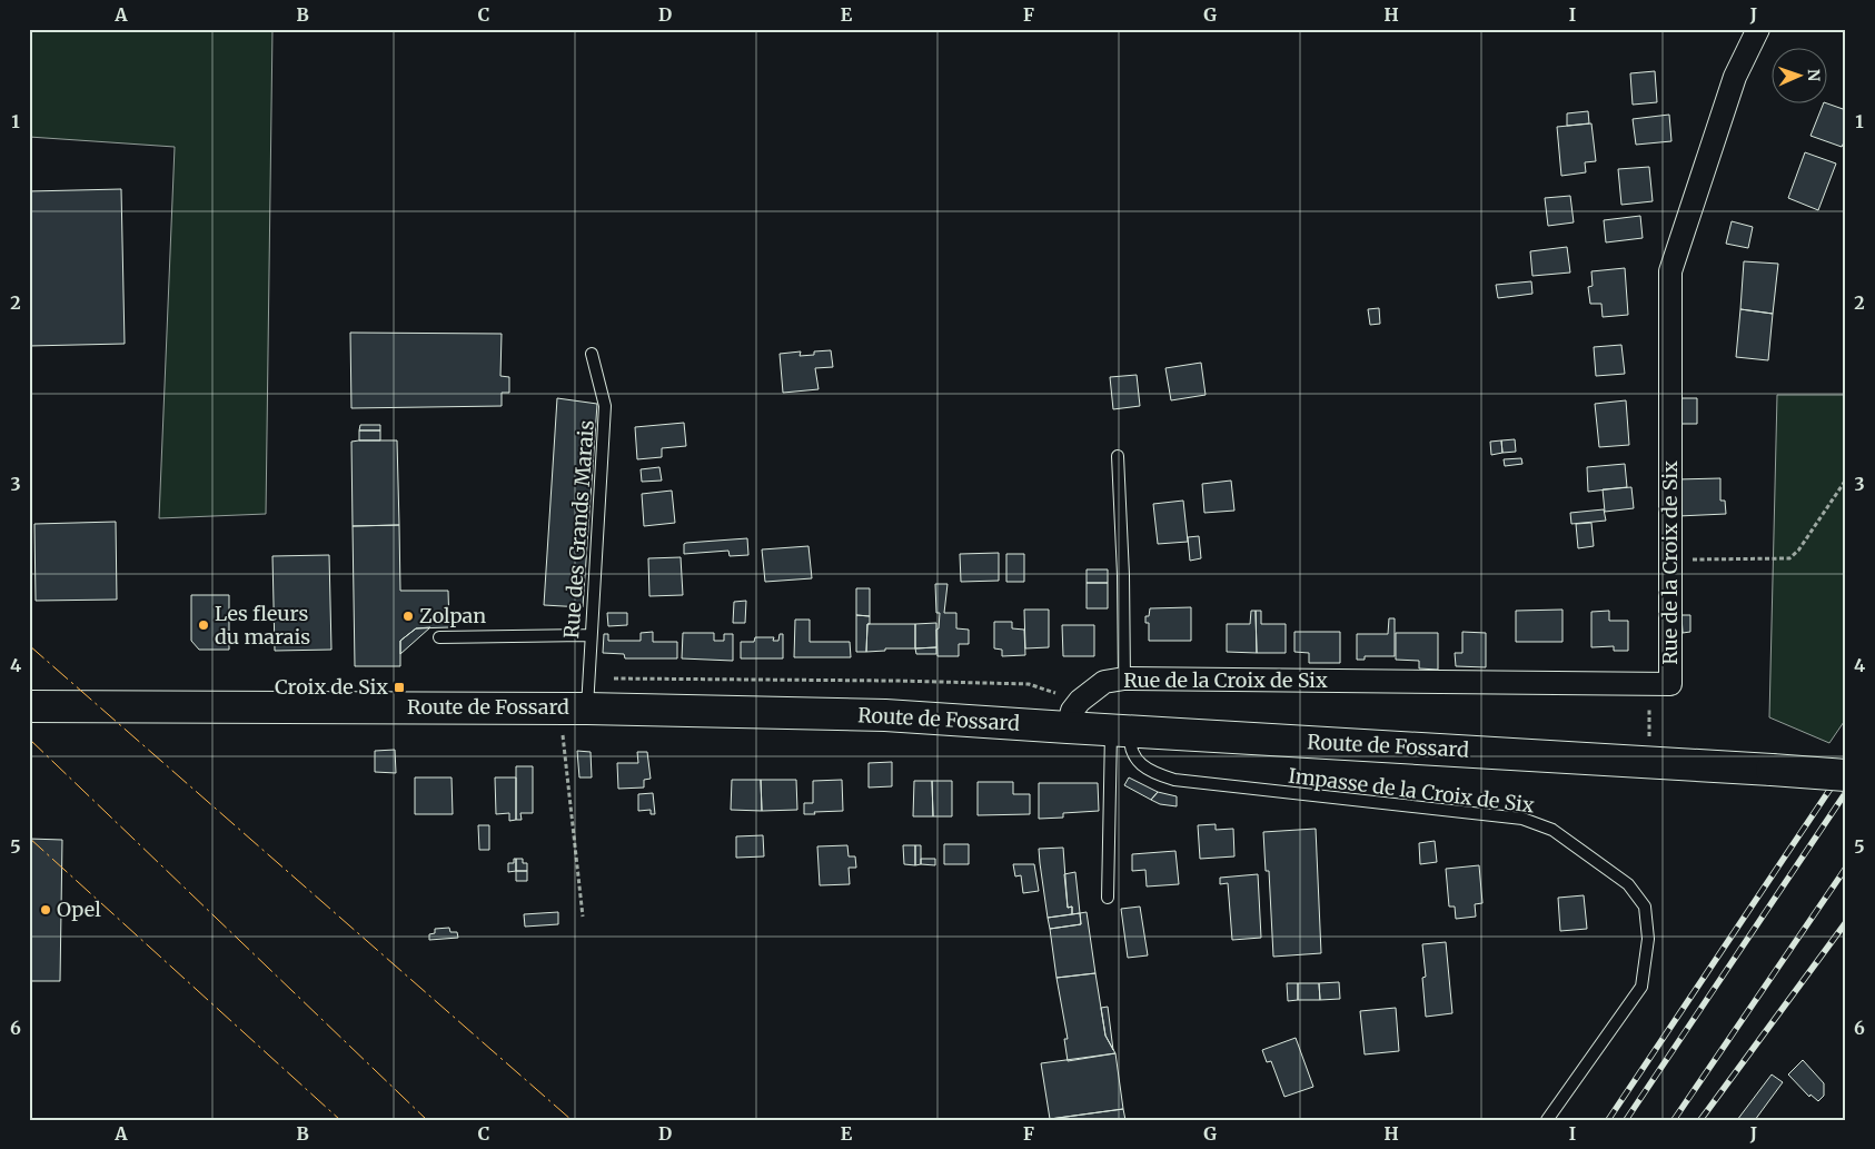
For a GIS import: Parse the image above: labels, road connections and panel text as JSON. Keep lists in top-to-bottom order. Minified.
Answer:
{"streets":{"main road":["Route de Fossard"],"street":["Rue de la Croix de Six"],"lane":["Rue des Grands Marais","Impasse de la Croix de Six"]},"crossings":[["Rue des Grands Marais","Route de Fossard"],["Rue de la Croix de Six","Route de Fossard"],["Route de Fossard","Impasse de la Croix de Six"]],"places":{"other":["Zolpan","Les fleurs du marais","Opel"],"transit":["Croix de Six"]},"north":"right","grid":{"columns":["A","B","C","D","E","F","G","H","I","J"],"rows":["1","2","3","4","5","6"]}}
